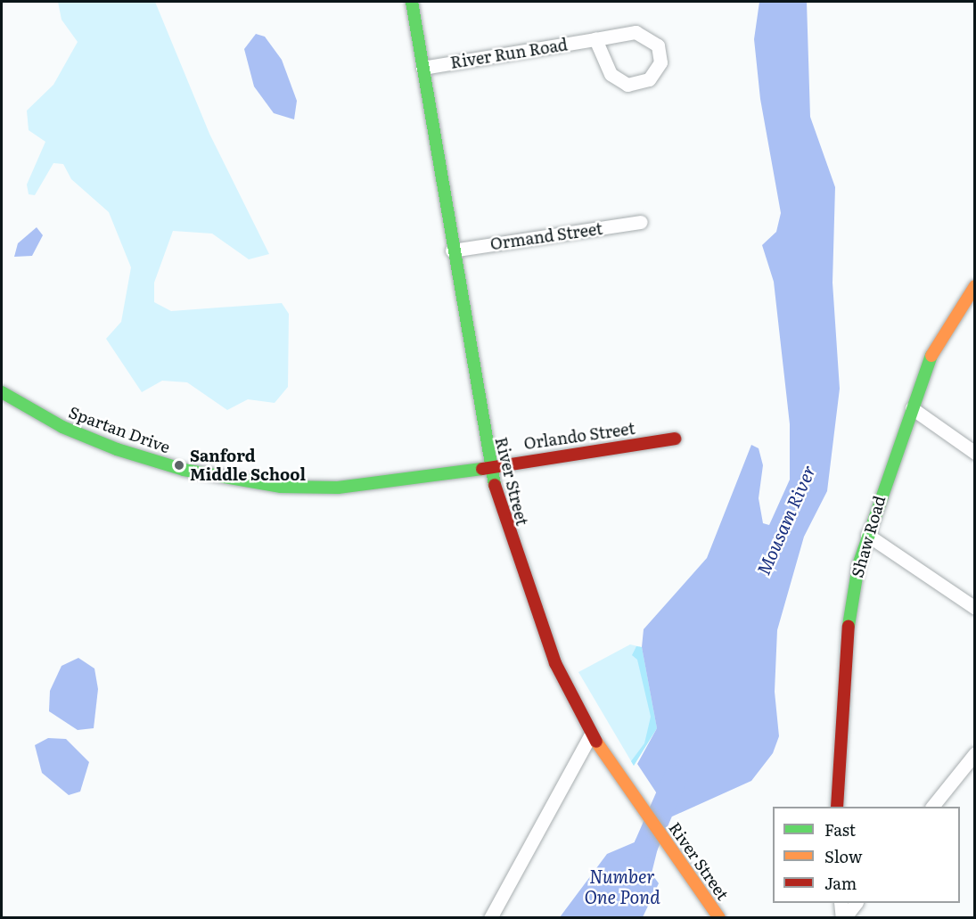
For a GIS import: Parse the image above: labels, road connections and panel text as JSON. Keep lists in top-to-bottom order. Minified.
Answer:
{"streets":{"street":["River Run Road","Ormand Street","Spartan Drive","Orlando Street","River Street","Shaw Road"]},"crossings":[["River Run Road","River Street"],["Ormand Street","River Street"],["Spartan Drive","Orlando Street"],["Spartan Drive","River Street"],["Orlando Street","River Street"]],"water":["Mousam River","Number One Pond"],"places":["Sanford Middle School"],"legend":["Fast","Slow","Jam"]}
